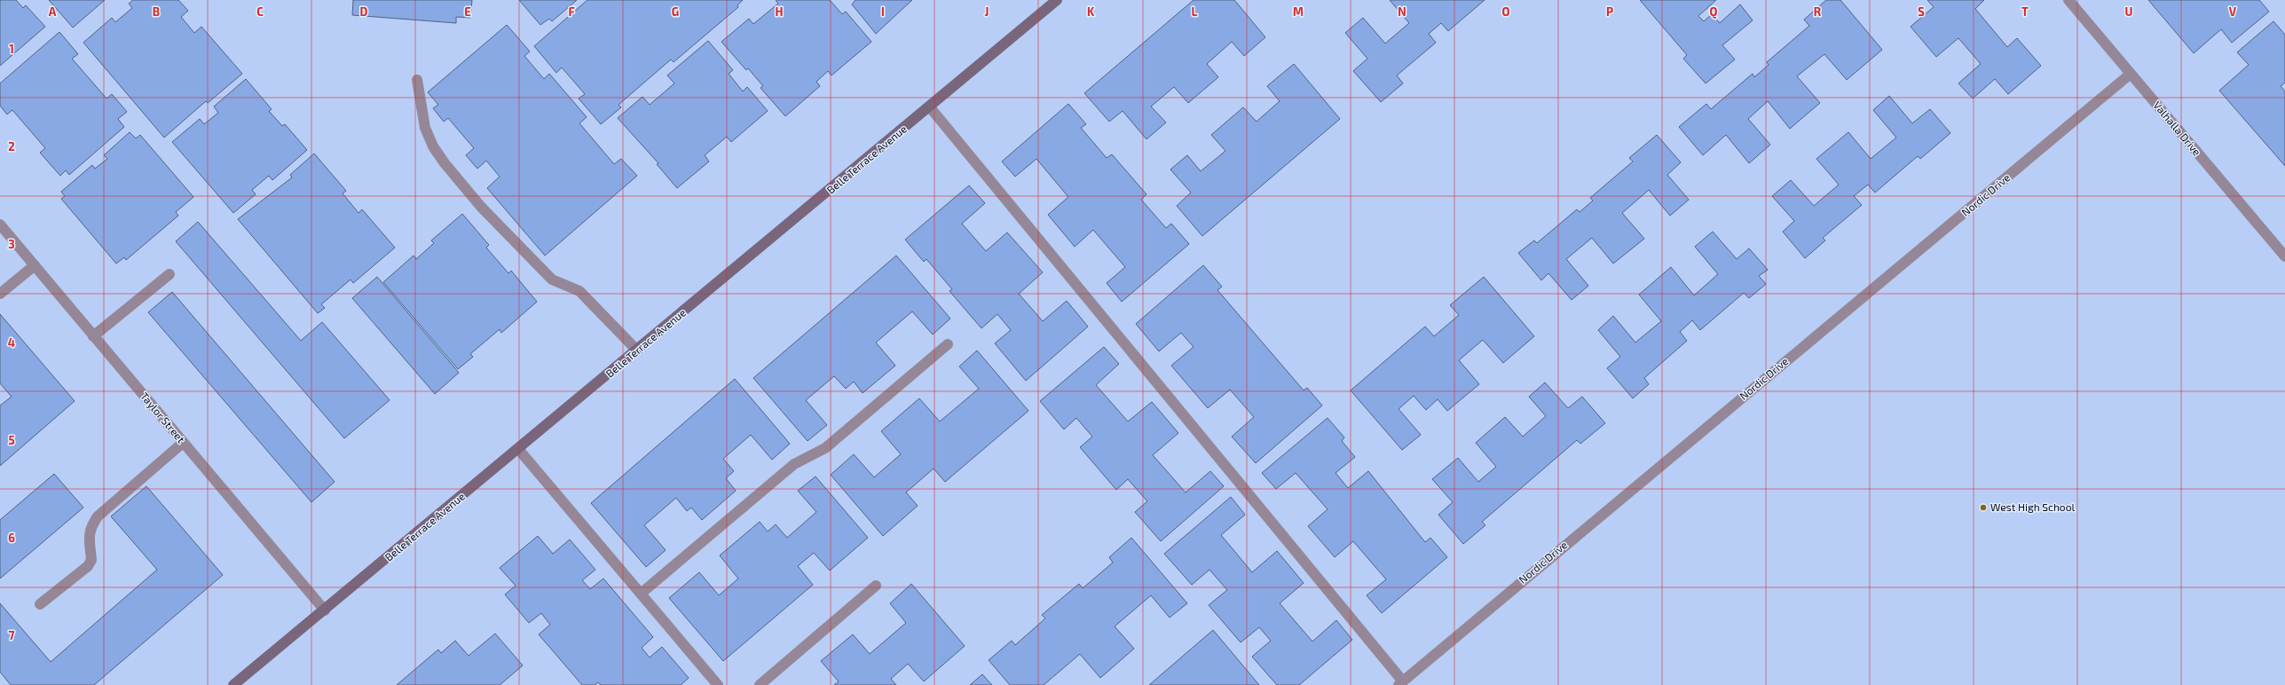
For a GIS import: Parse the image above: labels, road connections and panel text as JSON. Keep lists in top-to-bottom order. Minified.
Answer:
{"streets":{"street":["Valhalla Drive","Belle Terrace Avenue","Nordic Drive","Taylor Street"]},"crossings":[["Valhalla Drive","Nordic Drive"],["Belle Terrace Avenue","Taylor Street"]],"places":["West High School"],"grid":{"columns":["A","B","C","D","E","F","G","H","I","J","K","L","M","N","O","P","Q","R","S","T","U","V"],"rows":["1","2","3","4","5","6","7"]}}
